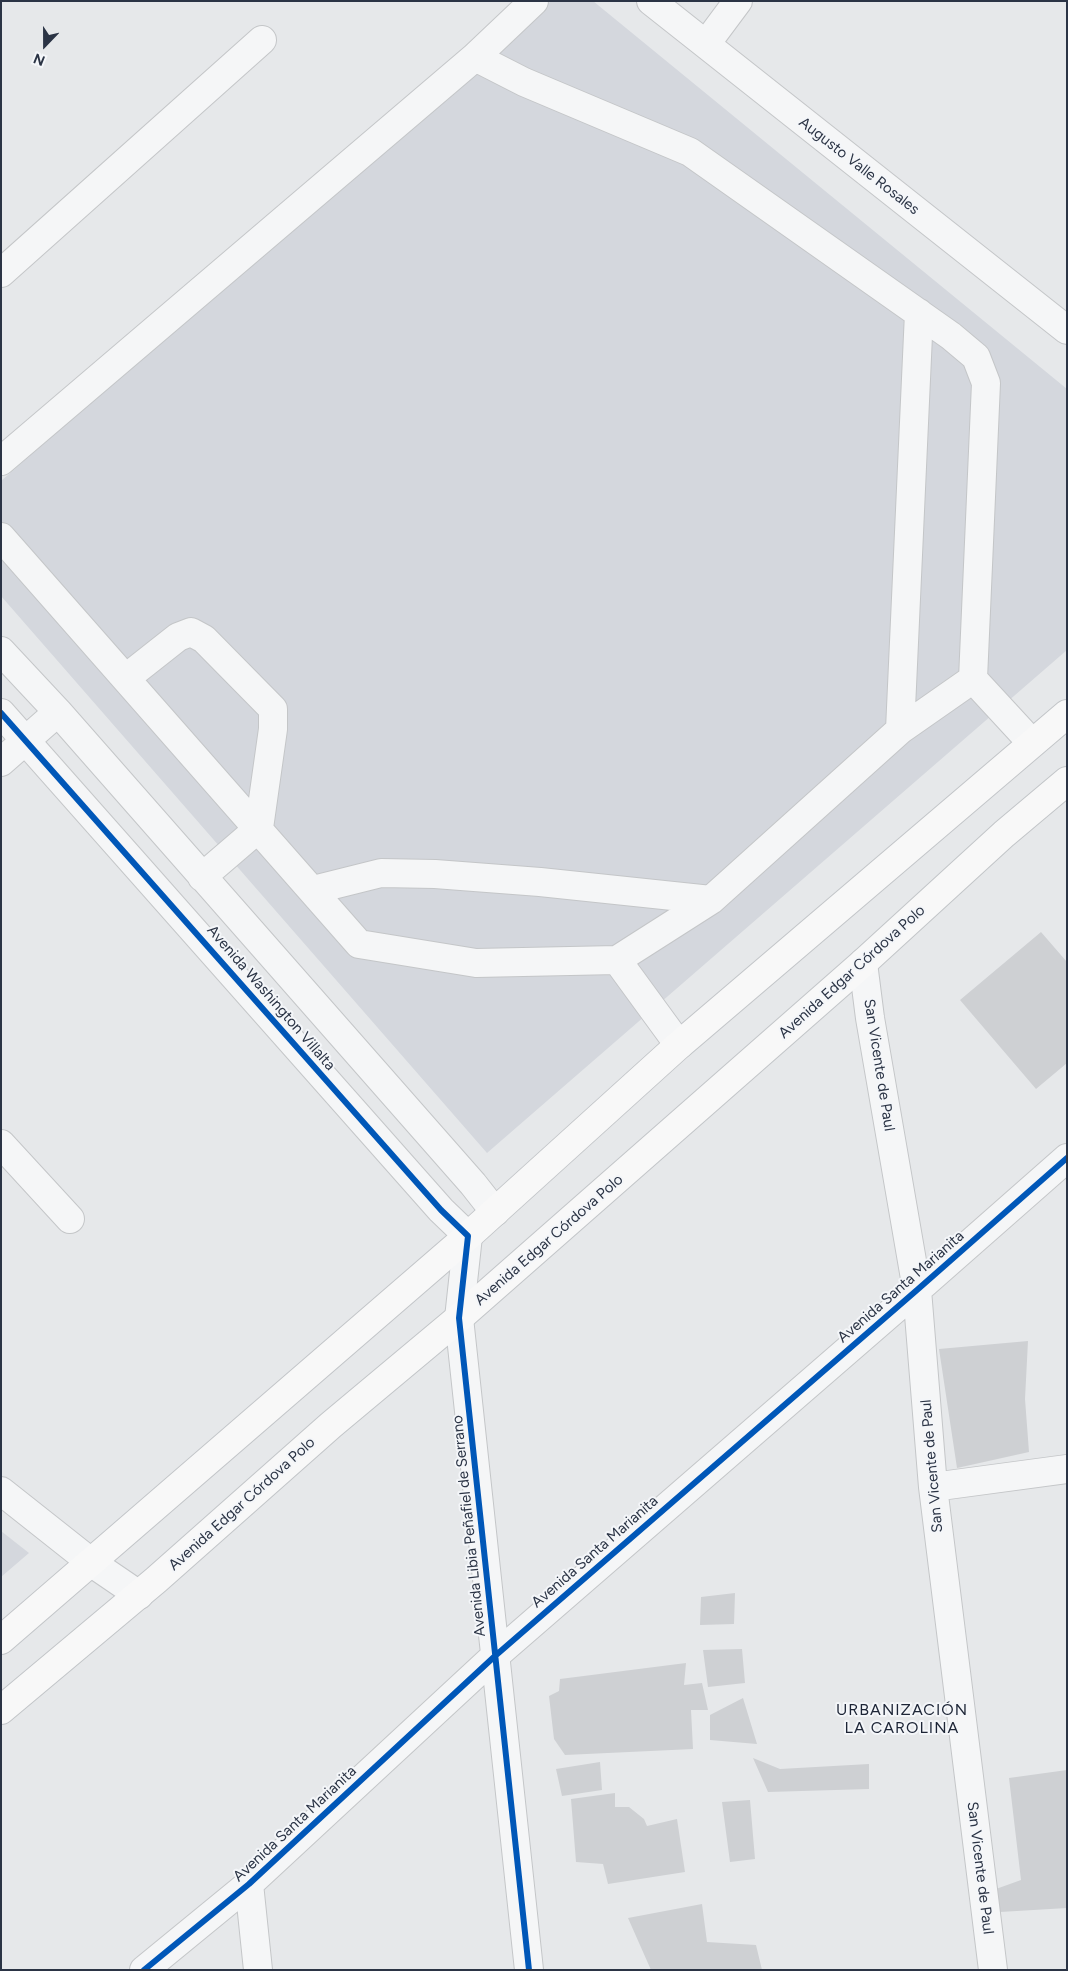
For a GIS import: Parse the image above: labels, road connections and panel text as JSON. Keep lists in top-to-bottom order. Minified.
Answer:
{"streets":{"main road":["Avenida Edgar Córdova Polo"],"street":["Augusto Valle Rosales","Avenida Washington Villalta","San Vicente de Paul","Avenida Santa Marianita","Avenida Libia Peñafiel de Serrano"]},"crossings":[["Avenida Edgar Córdova Polo","San Vicente de Paul"],["Avenida Edgar Córdova Polo","Avenida Libia Peñafiel de Serrano"],["San Vicente de Paul","Avenida Santa Marianita"],["Avenida Santa Marianita","Avenida Libia Peñafiel de Serrano"]],"districts":["URBANIZACIÓN LA CAROLINA"],"north":"bottom"}
